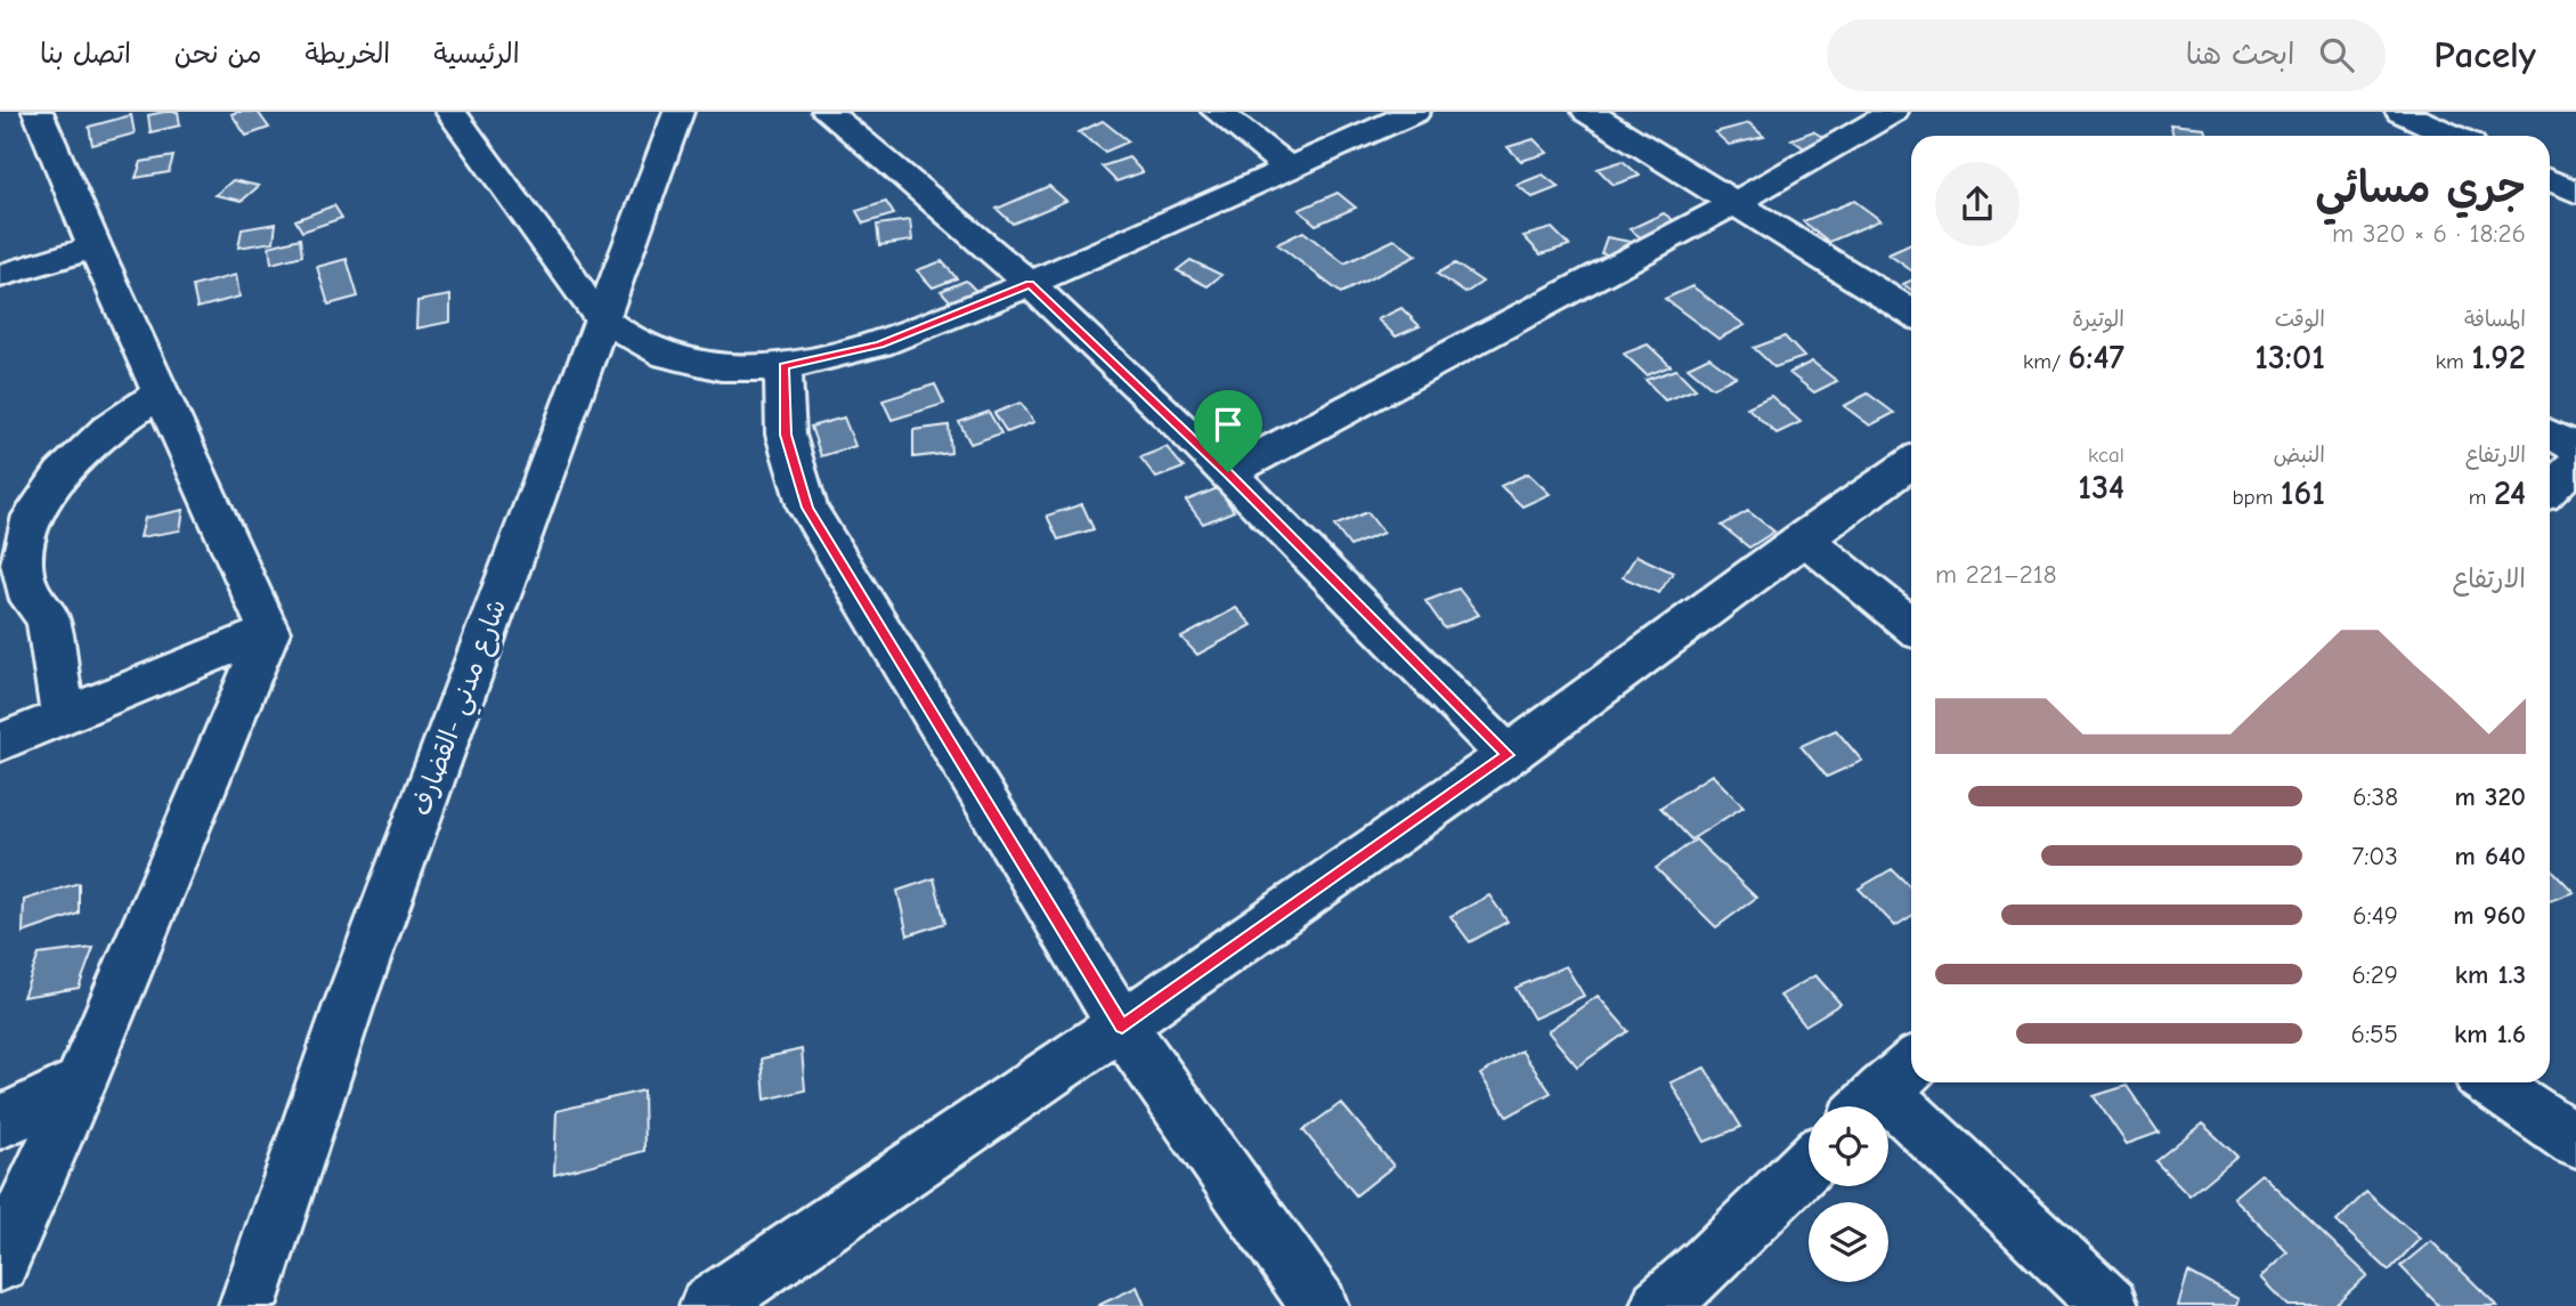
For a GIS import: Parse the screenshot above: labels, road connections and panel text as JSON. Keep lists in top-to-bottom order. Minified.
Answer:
{"streets":{"main road":["شارع مدني -القضارف"]},"page":{"header":"Pacely","search":"ابحث هنا","nav":["الرئيسية","الخريطة","من نحن","اتصل بنا"],"heading":["جري مسائي","18:26 · 6 × 320 m"],"stats":[["المسافة","1.92 km"],["الوقت","13:01"],["الوتيرة","6:47 /km"],["الارتفاع","24 m"],["النبض","161 bpm"],["kcal","134"]],"chart":["الارتفاع","218–221 m"],"list":[{"name":"320 m","note":"6:38"},{"name":"640 m","note":"7:03"},{"name":"960 m","note":"6:49"},{"name":"1.3 km","note":"6:29"},{"name":"1.6 km","note":"6:55"}]}}
